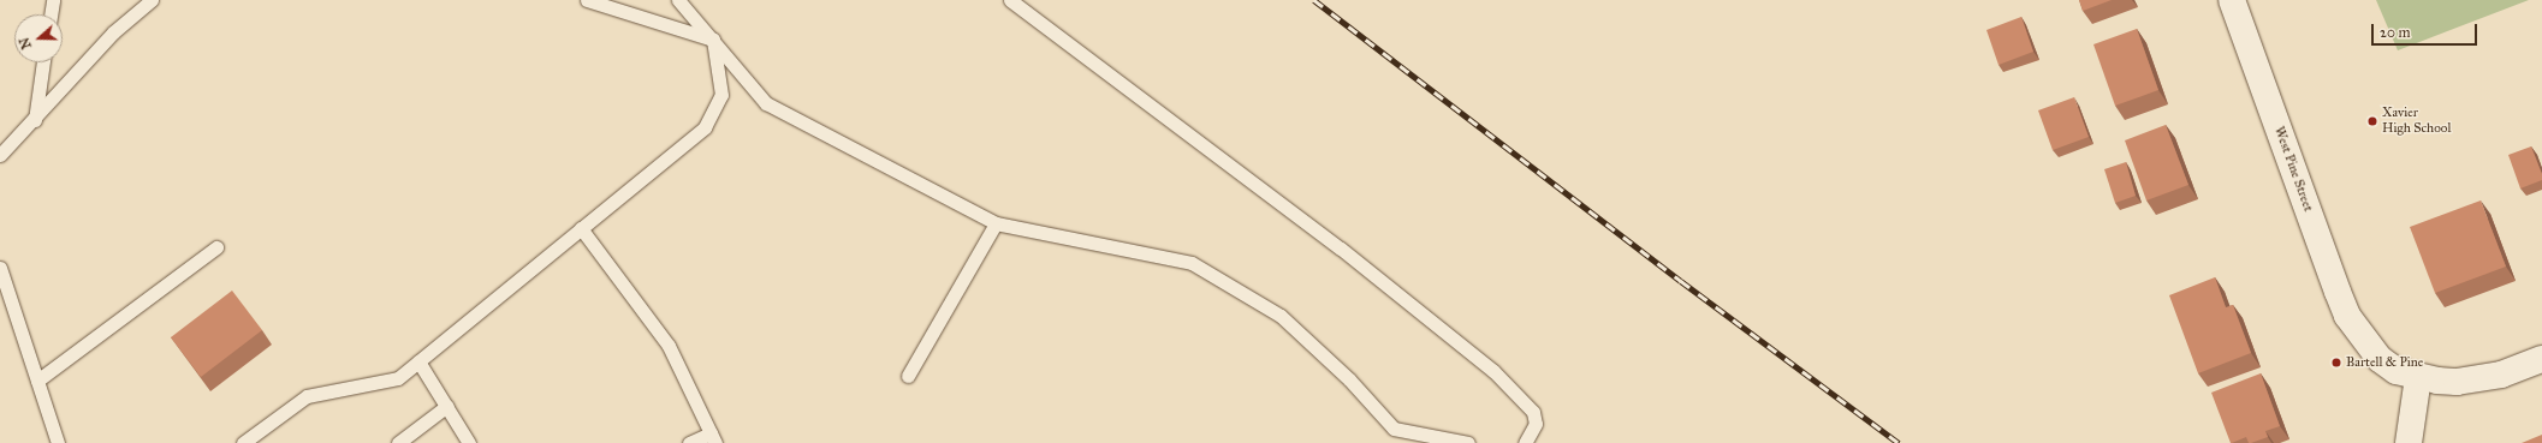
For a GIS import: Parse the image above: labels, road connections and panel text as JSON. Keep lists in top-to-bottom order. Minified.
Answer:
{"streets":{"street":["West Pine Street"]},"places":["Xavier High School","Bartell & Pine"],"scale_bar":"20 m","north":"left"}
